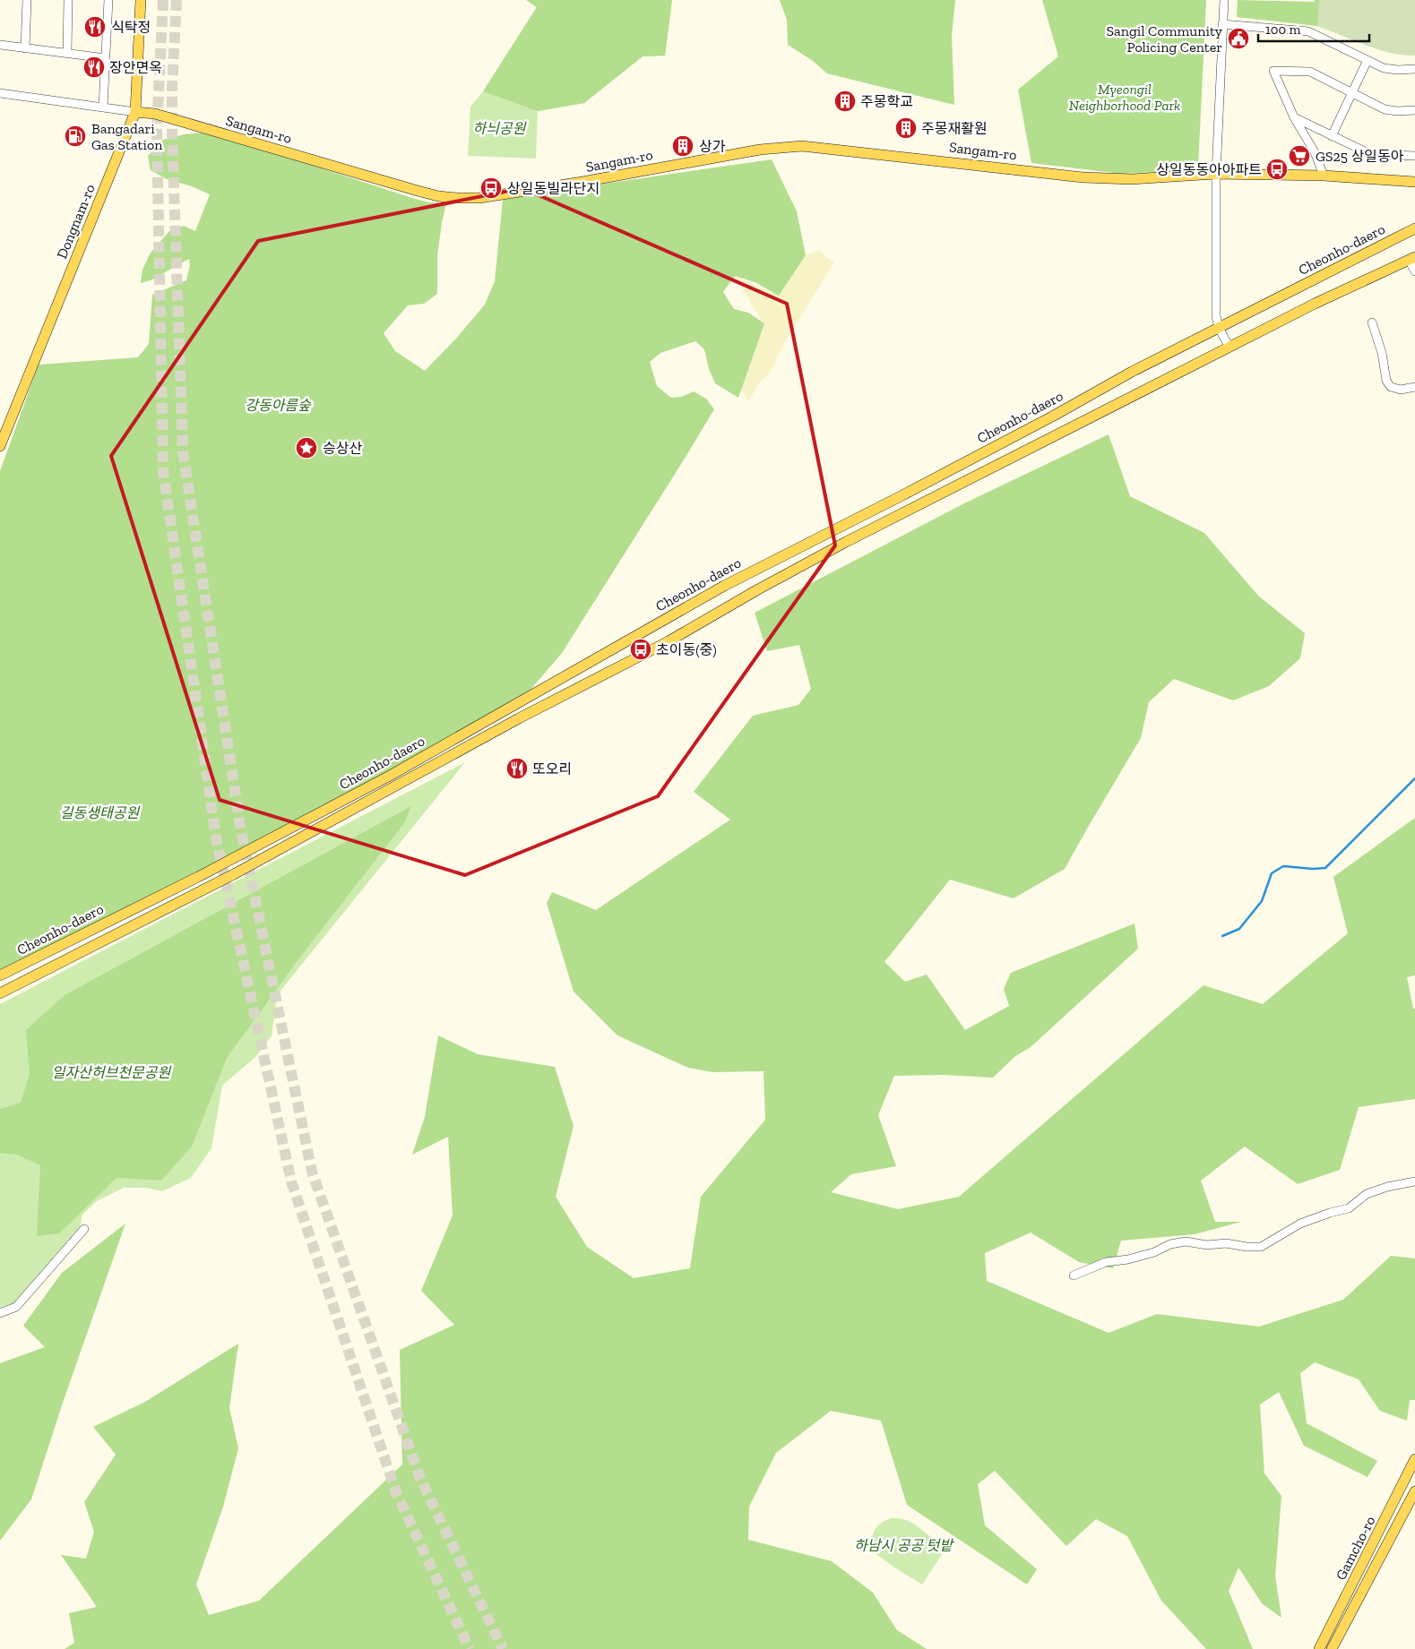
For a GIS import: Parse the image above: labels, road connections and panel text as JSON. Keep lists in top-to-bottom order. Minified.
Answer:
{"streets":{"main road":["Sangam-ro","Dongnam-ro","Cheonho-daero","Gamcho-ro"]},"crossings":[["Sangam-ro","Dongnam-ro"]],"parks":["Myeongil Neighborhood Park","하늬공원","강동아름숲","길동생태공원","일자산허브천문공원","하남시 공공 텃밭"],"places":{"restaurant":["식탁정","장안면옥","또오리"],"public building":["Sangil Community Policing Center"],"building":["주몽학교","주몽재활원","상가"],"fuel station":["Bangadari Gas Station"],"supermarket":["GS25 상일동아"],"bus stop":["상일동동아아파트","상일동빌라단지","초이동(중)"],"place":["승상산"]},"scale_bar":"100 m"}
